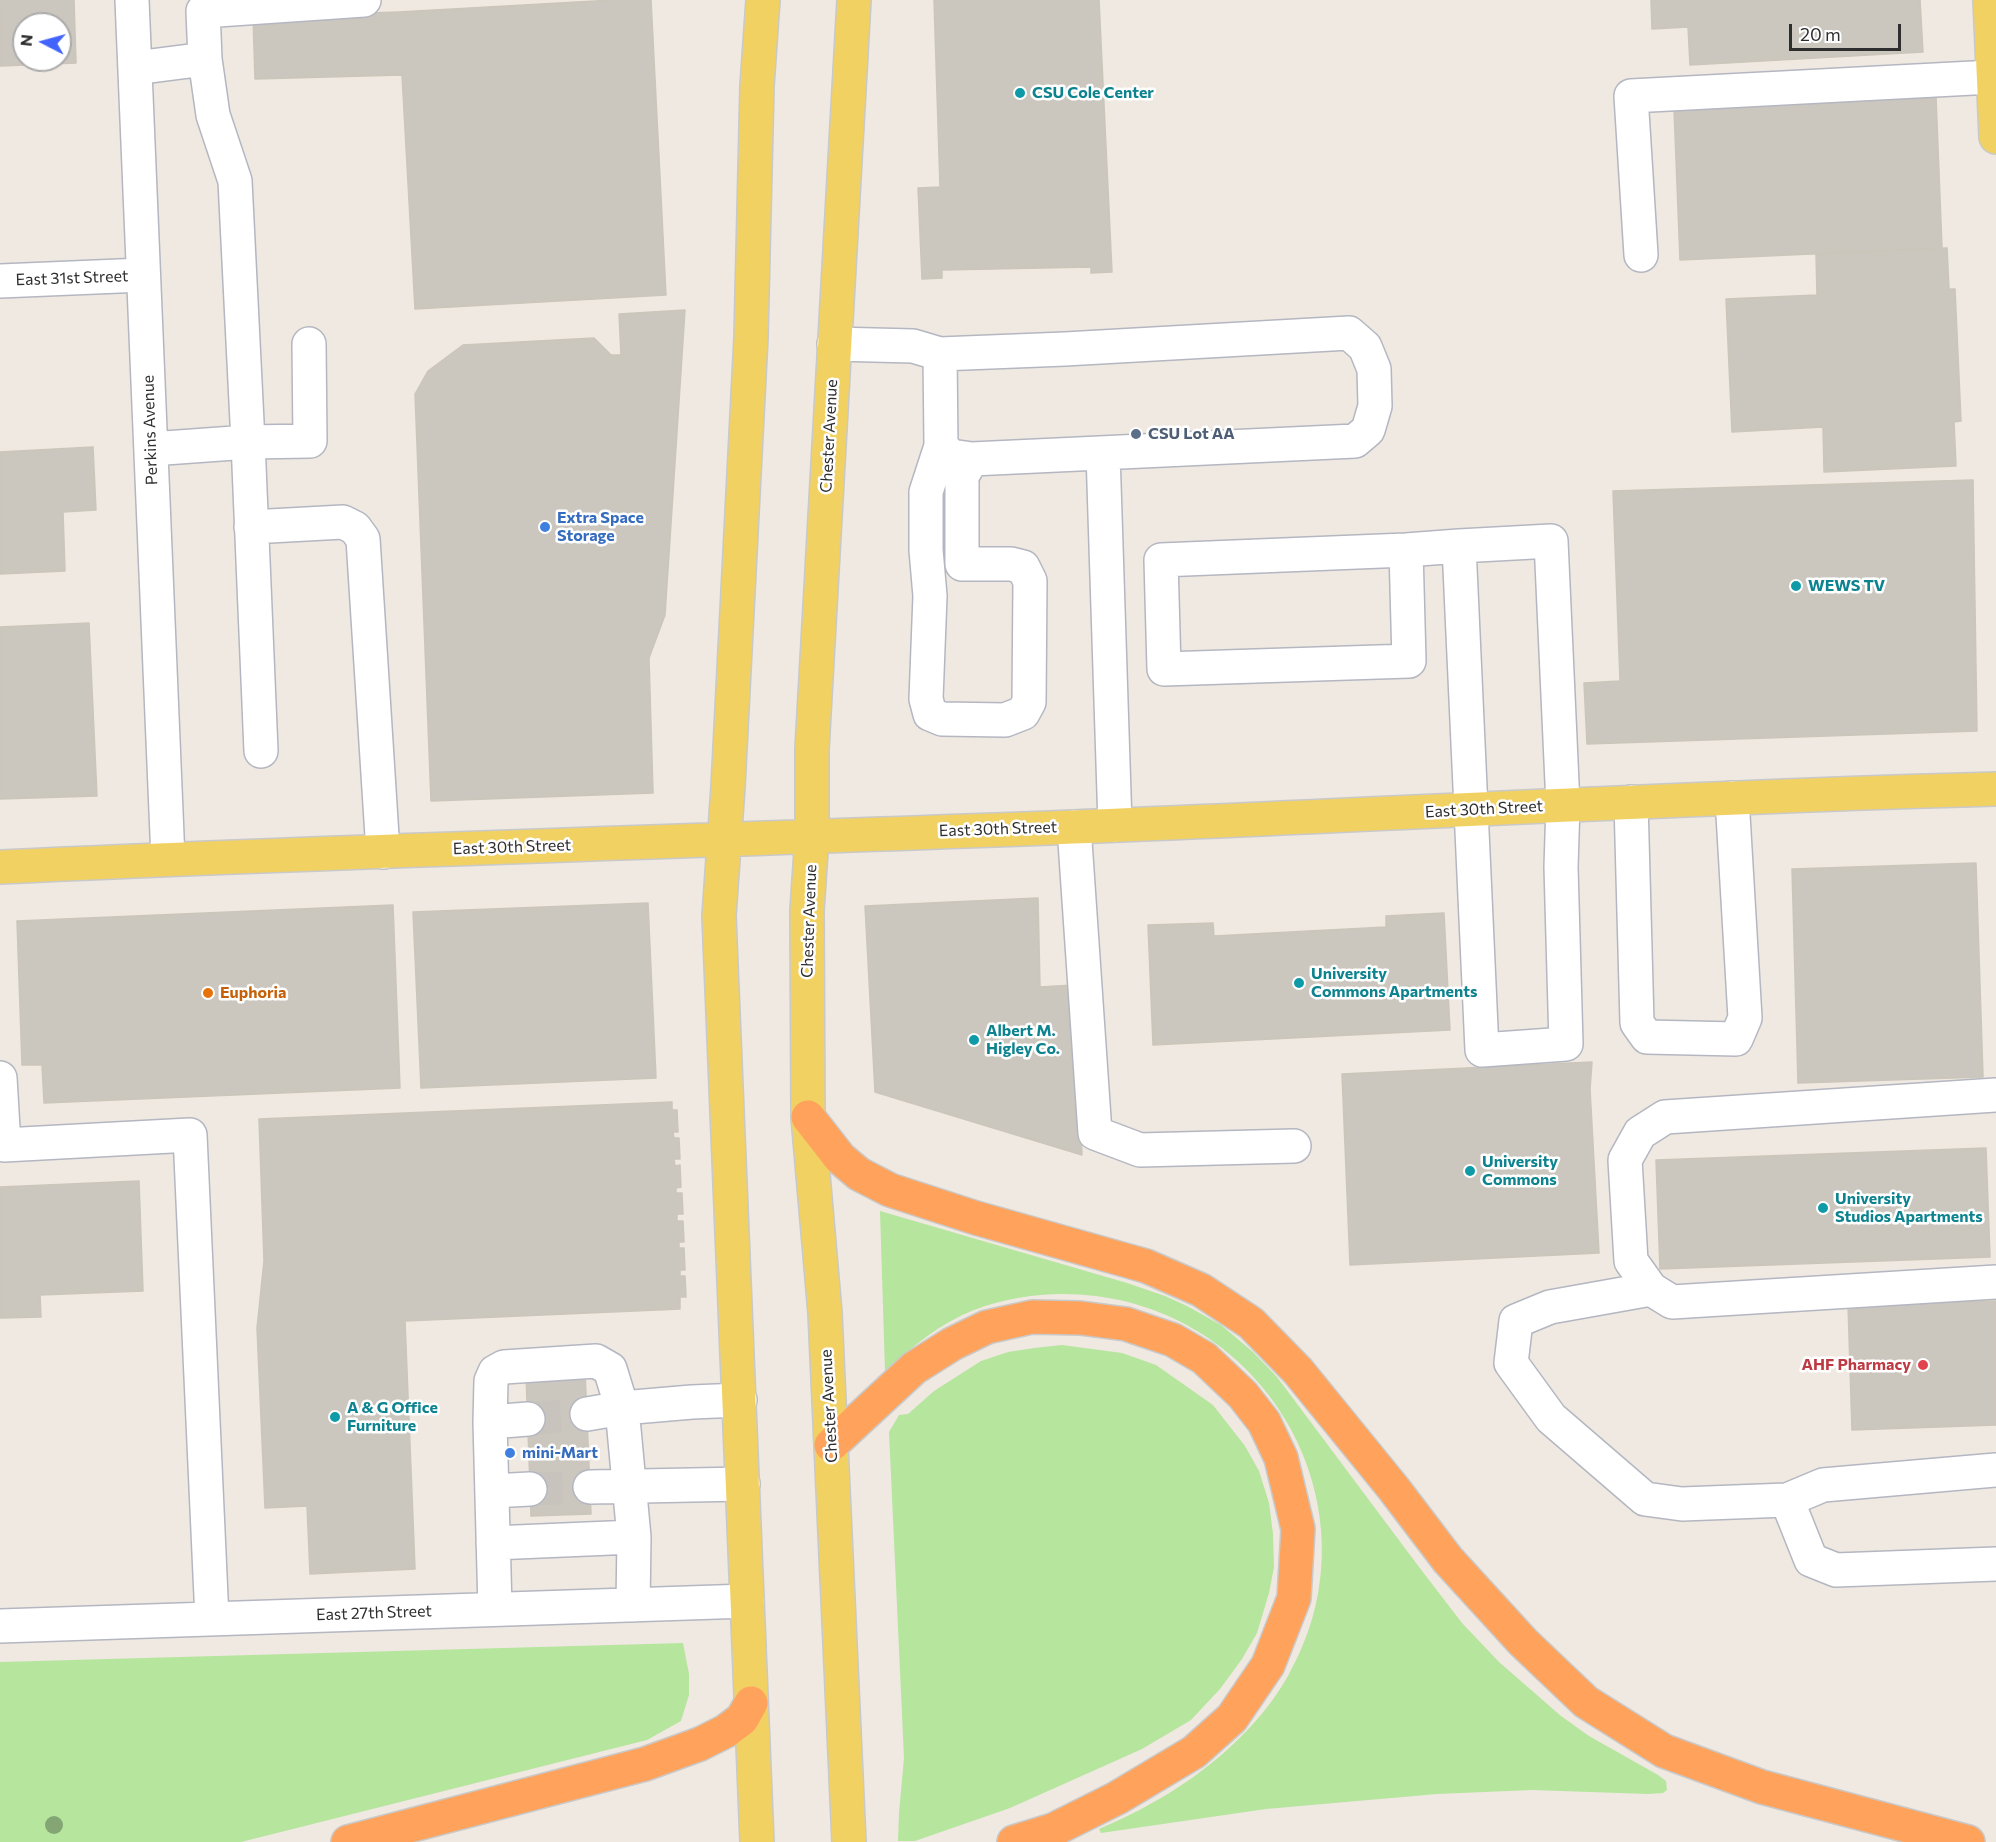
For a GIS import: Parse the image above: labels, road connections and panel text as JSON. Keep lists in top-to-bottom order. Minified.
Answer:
{"streets":{"main road":["Chester Avenue","East 30th Street"],"street":["East 31st Street","Perkins Avenue","East 27th Street"]},"crossings":[["East 31st Street","Perkins Avenue"],["Perkins Avenue","East 30th Street"],["Chester Avenue","East 30th Street"]],"places":["CSU Cole Center","CSU Lot AA","Extra Space Storage","WEWS TV","University Commons Apartments","Euphoria","Albert M. Higley Co.","University Commons","University Studios Apartments","AHF Pharmacy","A & G Office Furniture","mini-Mart"],"scale_bar":"20 m","north":"left"}
